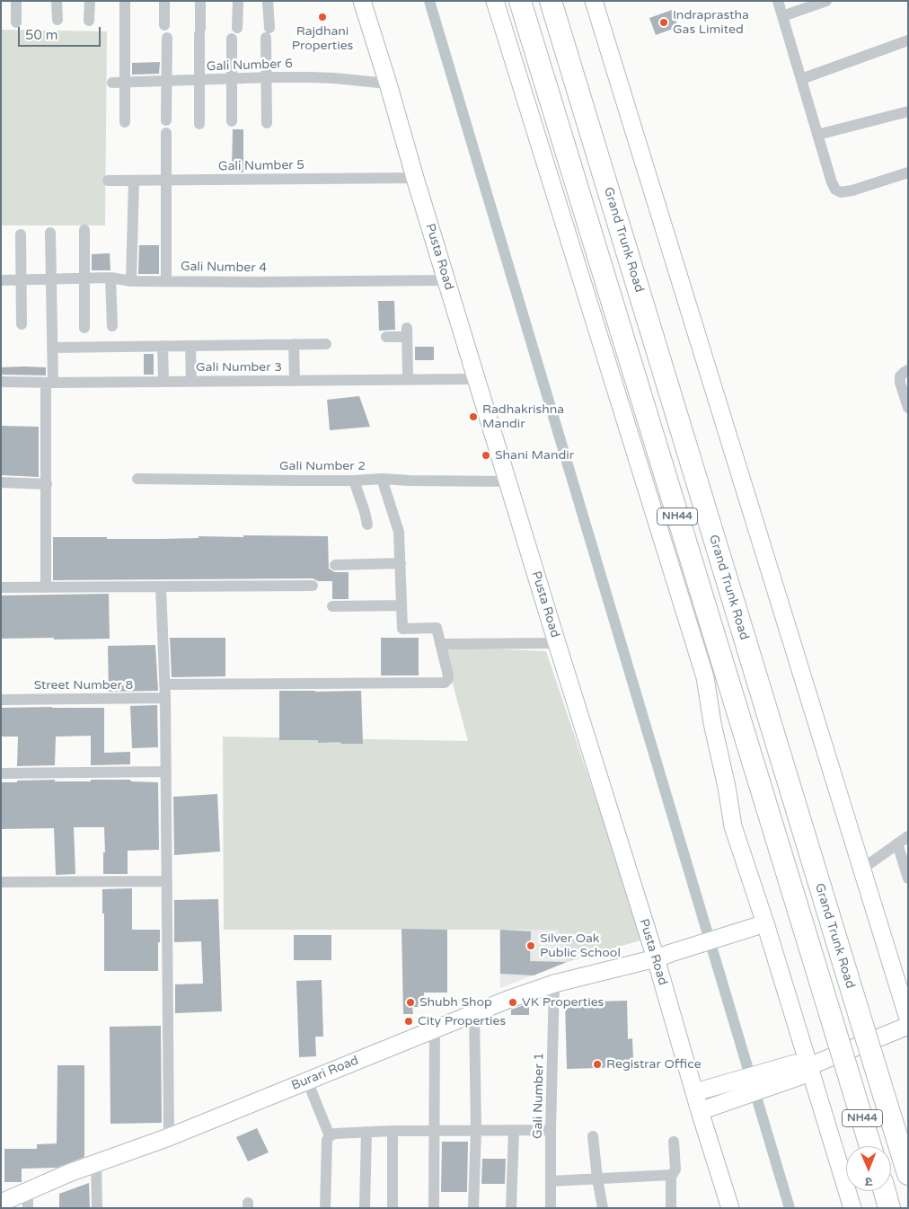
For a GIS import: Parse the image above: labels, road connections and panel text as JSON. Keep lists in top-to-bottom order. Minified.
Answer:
{"streets":{"highway":["Grand Trunk Road","NH44"],"main road":["Pusta Road","Burari Road"],"street":["Gali Number 6","Gali Number 5","Gali Number 4","Gali Number 3","Gali Number 2","Street Number 8","Gali Number 1"]},"crossings":[["Gali Number 6","Pusta Road"],["Gali Number 5","Pusta Road"],["Pusta Road","Gali Number 4"],["Pusta Road","Gali Number 3"],["Pusta Road","Gali Number 2"],["Pusta Road","Burari Road"],["Burari Road","Gali Number 1"]],"places":["Rajdhani Properties","Indraprastha Gas Limited","Radhakrishna Mandir","Shani Mandir","Silver Oak Public School","Shubh Shop","VK Properties","City Properties","Registrar Office"],"scale_bar":"50 m","north":"bottom"}
